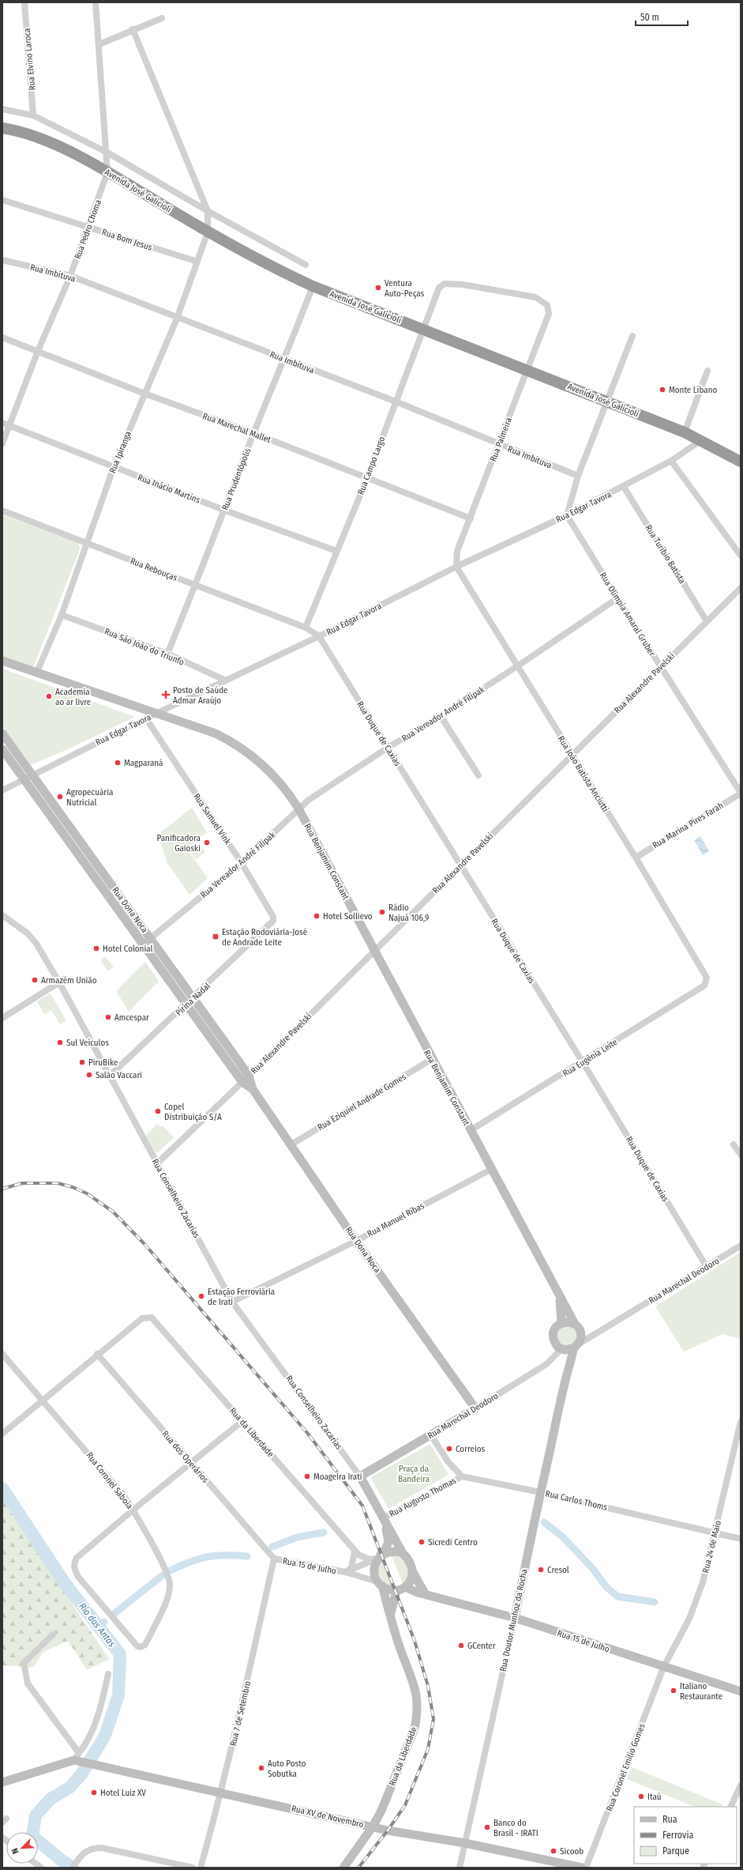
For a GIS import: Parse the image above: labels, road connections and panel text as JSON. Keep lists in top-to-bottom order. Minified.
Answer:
{"streets":{"highway":["Avenida José Galicioli"],"main road":["Rua Benjamim Constant","Rua Dona Noca","Rua Marechal Deodoro","Rua da Liberdade","Rua 15 de Julho","Rua Doutor Munhoz da Rocha","Rua XV de Novembro"],"street":["Rua Elvino Laroca","Rua Pedro Choma","Rua Bom Jesus","Rua Imbituva","Rua Marechal Mallet","Rua Palmeira","Rua Ipiranga","Rua Campo Largo","Rua Prudentópolis","Rua Inácio Martins","Rua Edgar Tavora","Rua Turíbio Batista","Rua Rebouças","Rua Olimpia Amaral Gruber","Rua São João do Triunfo","Rua Alexandre Pavelski","Rua Vereador André Filipak","Rua Duque de Caxias","Rua João Batista Anciutti","Rua Samuel Vink","Rua Marina Pires Farah","Pirina Nadal","Rua Eugênia Leite","Rua Eziquiel Andrade Gomes","Rua Conselheiro Zacarias","Rua Manuel Ribas","Rua dos Operários","Rua Coronel Saboia","Rua Augusto Thomas","Rua Carlos Thoms","Rua 24 de Maio","Rua 7 de Setembro","Rua Coronel Emilio Gomes"]},"crossings":[["Avenida José Galicioli","Rua Pedro Choma"],["Avenida José Galicioli","Rua Palmeira"],["Avenida José Galicioli","Rua Ipiranga"],["Avenida José Galicioli","Rua Campo Largo"],["Avenida José Galicioli","Rua Prudentópolis"],["Avenida José Galicioli","Rua Edgar Tavora"],["Rua Pedro Choma","Rua Bom Jesus"],["Rua Pedro Choma","Rua Imbituva"],["Rua Pedro Choma","Rua Marechal Mallet"],["Rua Pedro Choma","Rua Inácio Martins"],["Rua Bom Jesus","Rua Ipiranga"],["Rua Imbituva","Rua Palmeira"],["Rua Imbituva","Rua Ipiranga"],["Rua Imbituva","Rua Campo Largo"],["Rua Imbituva","Rua Prudentópolis"],["Rua Marechal Mallet","Rua Palmeira"],["Rua Marechal Mallet","Rua Ipiranga"],["Rua Marechal Mallet","Rua Campo Largo"],["Rua Marechal Mallet","Rua Prudentópolis"],["Rua Palmeira","Rua Campo Largo"],["Rua Palmeira","Rua Edgar Tavora"],["Rua Palmeira","Rua João Batista Anciutti"],["Rua Ipiranga","Rua Inácio Martins"],["Rua Ipiranga","Rua Rebouças"],["Rua Ipiranga","Rua São João do Triunfo"],["Rua Ipiranga","Rua Benjamim Constant"],["Rua Campo Largo","Rua Inácio Martins"],["Rua Campo Largo","Rua Rebouças"],["Rua Prudentópolis","Rua Inácio Martins"],["Rua Prudentópolis","Rua Rebouças"],["Rua Prudentópolis","Rua São João do Triunfo"],["Rua Edgar Tavora","Rua Turíbio Batista"],["Rua Edgar Tavora","Rua Olimpia Amaral Gruber"],["Rua Edgar Tavora","Rua São João do Triunfo"],["Rua Edgar Tavora","Rua Duque de Caxias"],["Rua Edgar Tavora","Rua João Batista Anciutti"],["Rua Edgar Tavora","Rua Samuel Vink"],["Rua Edgar Tavora","Rua Benjamim Constant"],["Rua Edgar Tavora","Rua Dona Noca"],["Rua Turíbio Batista","Rua Alexandre Pavelski"],["Rua Olimpia Amaral Gruber","Rua Alexandre Pavelski"],["Rua Olimpia Amaral Gruber","Rua Vereador André Filipak"],["Rua Olimpia Amaral Gruber","Rua Marina Pires Farah"],["Rua Alexandre Pavelski","Rua Duque de Caxias"],["Rua Alexandre Pavelski","Rua João Batista Anciutti"],["Rua Alexandre Pavelski","Rua Benjamim Constant"],["Rua Alexandre Pavelski","Rua Dona Noca"],["Rua Alexandre Pavelski","Rua Conselheiro Zacarias"],["Rua Vereador André Filipak","Rua Duque de Caxias"],["Rua Vereador André Filipak","Rua João Batista Anciutti"],["Rua Vereador André Filipak","Rua Samuel Vink"],["Rua Vereador André Filipak","Rua Benjamim Constant"],["Rua Vereador André Filipak","Rua Dona Noca"],["Rua Duque de Caxias","Rua Eugênia Leite"],["Rua Duque de Caxias","Rua Marechal Deodoro"],["Rua João Batista Anciutti","Rua Marina Pires Farah"],["Rua João Batista Anciutti","Rua Eugênia Leite"],["Rua Samuel Vink","Pirina Nadal"],["Rua Benjamim Constant","Rua Eugênia Leite"],["Rua Benjamim Constant","Rua Eziquiel Andrade Gomes"],["Rua Benjamim Constant","Rua Manuel Ribas"],["Rua Benjamim Constant","Rua Marechal Deodoro"],["Rua Benjamim Constant","Rua Doutor Munhoz da Rocha"],["Rua Dona Noca","Pirina Nadal"],["Rua Dona Noca","Rua Eziquiel Andrade Gomes"],["Rua Dona Noca","Rua Manuel Ribas"],["Rua Dona Noca","Rua Marechal Deodoro"],["Pirina Nadal","Rua Conselheiro Zacarias"],["Rua Conselheiro Zacarias","Rua Manuel Ribas"],["Rua Conselheiro Zacarias","Rua Marechal Deodoro"],["Rua Marechal Deodoro","Rua Doutor Munhoz da Rocha"],["Rua da Liberdade","Rua dos Operários"],["Rua da Liberdade","Rua 15 de Julho"],["Rua da Liberdade","Rua XV de Novembro"],["Rua dos Operários","Rua 15 de Julho"],["Rua dos Operários","Rua 7 de Setembro"],["Rua Augusto Thomas","Rua Carlos Thoms"],["Rua Carlos Thoms","Rua 24 de Maio"],["Rua Carlos Thoms","Rua Doutor Munhoz da Rocha"],["Rua 24 de Maio","Rua 15 de Julho"],["Rua 24 de Maio","Rua Coronel Emilio Gomes"],["Rua 15 de Julho","Rua Doutor Munhoz da Rocha"],["Rua 15 de Julho","Rua 7 de Setembro"],["Rua 15 de Julho","Rua Coronel Emilio Gomes"],["Rua Doutor Munhoz da Rocha","Rua XV de Novembro"],["Rua 7 de Setembro","Rua XV de Novembro"]],"water":["Rio das Antas"],"parks":["Praça da Bandeira"],"places":{"other":["Ventura Auto-Peças","Monte Líbano","Academia ao ar livre","Magparaná","Agropecuária Nutricial","Panificadora Gaioski","Rádio Najuá 106,9","Hotel Sollievo","Hotel Colonial","Armazém União","Amcespar","Sul Veículos","PiruBike","Salão Vaccari","Copel Distribuição S/A","Estação Ferroviária de Irati","Correios","Moageira Irati","Sicredi Centro","Cresol","GCenter","Italiano Restaurante","Auto Posto Sobutka","Hotel Luiz XV","Itaú","Banco do Brasil - IRATI","Sicoob"],"health":["Posto de Saúde Admar Araújo"],"transit":["Estação Rodoviária-José de Andrade Leite"]},"legend":["Rua","Ferrovia","Parque"],"scale_bar":"50 m","north":"bottom left"}
